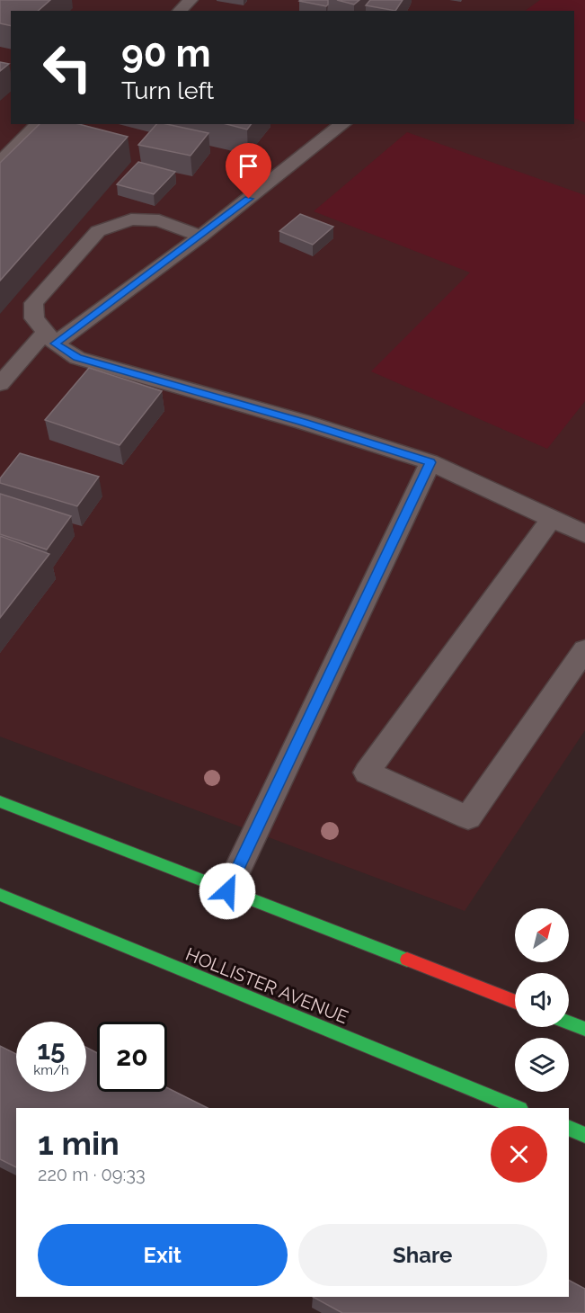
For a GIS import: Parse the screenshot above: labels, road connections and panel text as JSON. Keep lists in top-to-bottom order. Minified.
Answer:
{"streets":{"main road":["HOLLISTER AVENUE"]},"north":"top right","page":{"turn":["90 m","Turn left"],"speed":"15 km/h","limit":"20","heading":["1 min","220 m · 09:33"],"buttons":["Exit","Share"]}}
